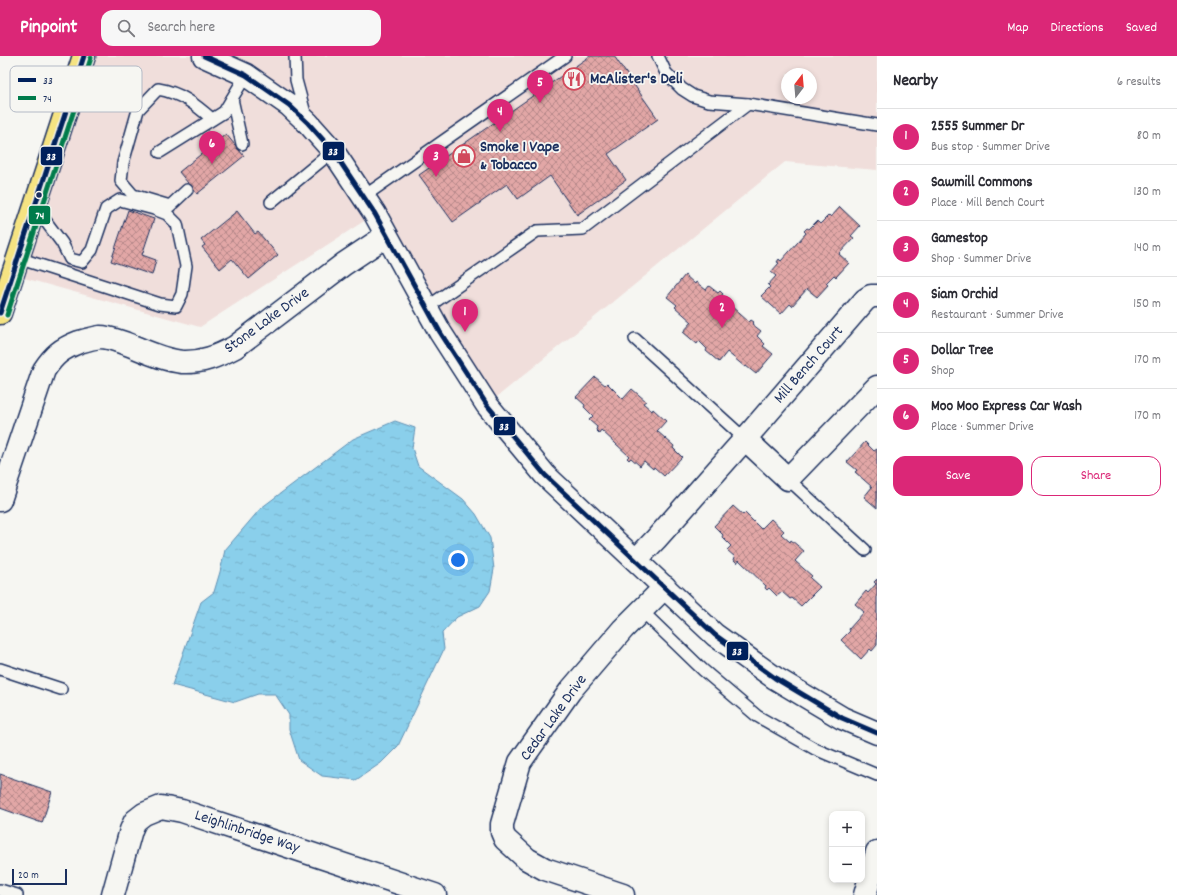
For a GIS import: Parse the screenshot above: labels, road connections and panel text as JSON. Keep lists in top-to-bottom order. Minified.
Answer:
{"streets":{"street":["Stone Lake Drive","Mill Bench Court","Cedar Lake Drive","Leighlinbridge Way"]},"places":{"restaurant":["McAlister's Deli"],"shop":["Smoke 1 Vape & Tobacco"]},"lines":["transit line 33","transit line 74"],"legend":["33","74"],"scale_bar":"20 m","north":"top","page":{"header":"Pinpoint","search":"Search here","nav":["Map","Directions","Saved"],"heading":["Nearby","6 results"],"pins":["5","4","6","3","2","1"],"list":[{"mark":"1","name":"2555 Summer Dr","note":"Bus stop · Summer Drive","value":"80 m"},{"mark":"2","name":"Sawmill Commons","note":"Place · Mill Bench Court","value":"130 m"},{"mark":"3","name":"Gamestop","note":"Shop · Summer Drive","value":"140 m"},{"mark":"4","name":"Siam Orchid","note":"Restaurant · Summer Drive","value":"150 m"},{"mark":"5","name":"Dollar Tree","note":"Shop","value":"170 m"},{"mark":"6","name":"Moo Moo Express Car Wash","note":"Place · Summer Drive","value":"170 m"}],"buttons":["Save","Share"],"map_buttons":["+","−"],"scale":"20 m"}}
